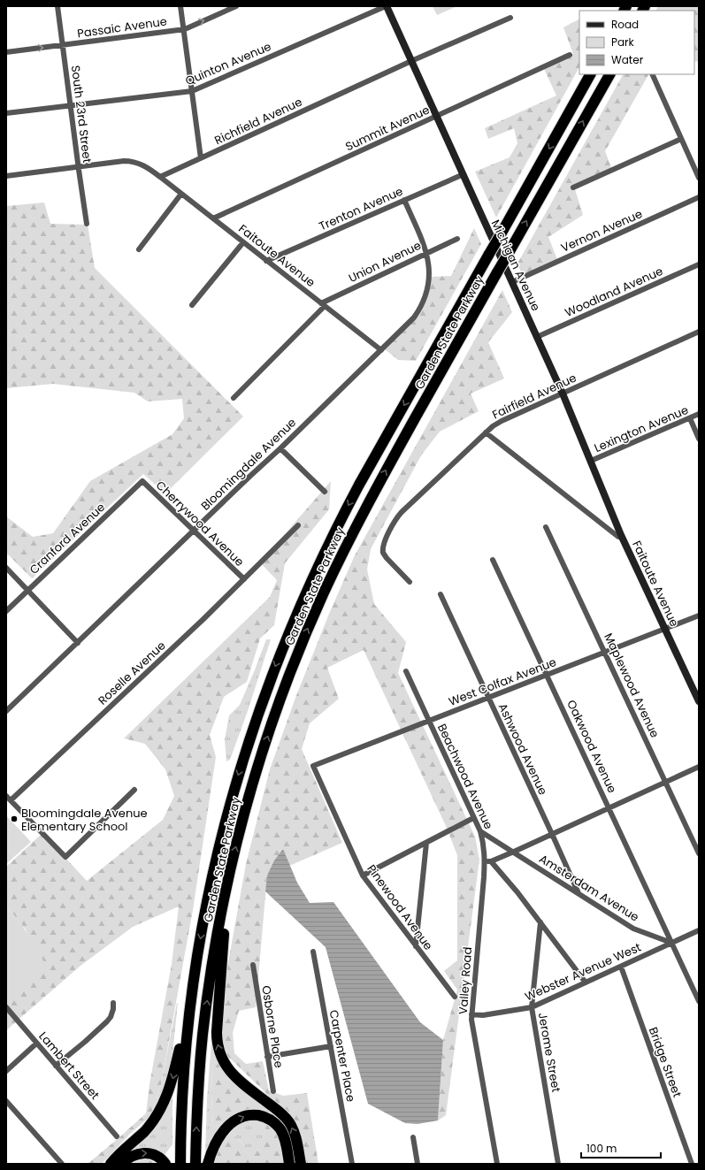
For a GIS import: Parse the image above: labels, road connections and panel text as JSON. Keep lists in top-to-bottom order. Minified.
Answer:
{"streets":{"highway":["Garden State Parkway"],"street":["Passaic Avenue","Quinton Avenue","South 23rd Street","Richfield Avenue","Summit Avenue","Trenton Avenue","Vernon Avenue","Faitoute Avenue","Union Avenue","Michigan Avenue","Woodland Avenue","Fairfield Avenue","Lexington Avenue","Bloomingdale Avenue","Cherrywood Avenue","Cranford Avenue","Roselle Avenue","West Colfax Avenue","Maplewood Avenue","Oakwood Avenue","Ashwood Avenue","Beachwood Avenue","Amsterdam Avenue","Pinewood Avenue","Webster Avenue West","Valley Road","Osborne Place","Jerome Street","Carpenter Place","Bridge Street","Lambert Street"]},"crossings":[["Passaic Avenue","South 23rd Street"],["Quinton Avenue","South 23rd Street"],["Quinton Avenue","Michigan Avenue"],["Richfield Avenue","Faitoute Avenue"],["Richfield Avenue","Michigan Avenue"],["Summit Avenue","Faitoute Avenue"],["Summit Avenue","Michigan Avenue"],["Trenton Avenue","Faitoute Avenue"],["Trenton Avenue","Michigan Avenue"],["Trenton Avenue","Bloomingdale Avenue"],["Vernon Avenue","Michigan Avenue"],["Faitoute Avenue","Union Avenue"],["Faitoute Avenue","Michigan Avenue"],["Faitoute Avenue","Fairfield Avenue"],["Faitoute Avenue","Bloomingdale Avenue"],["Faitoute Avenue","West Colfax Avenue"],["Union Avenue","Bloomingdale Avenue"],["Michigan Avenue","Woodland Avenue"],["Michigan Avenue","Fairfield Avenue"],["Michigan Avenue","Lexington Avenue"],["Bloomingdale Avenue","Cherrywood Avenue"],["Cherrywood Avenue","Cranford Avenue"],["Cherrywood Avenue","Roselle Avenue"],["West Colfax Avenue","Maplewood Avenue"],["West Colfax Avenue","Oakwood Avenue"],["West Colfax Avenue","Ashwood Avenue"],["West Colfax Avenue","Beachwood Avenue"],["West Colfax Avenue","Pinewood Avenue"],["Oakwood Avenue","Amsterdam Avenue"],["Oakwood Avenue","Webster Avenue West"],["Ashwood Avenue","Amsterdam Avenue"],["Beachwood Avenue","Amsterdam Avenue"],["Beachwood Avenue","Valley Road"],["Amsterdam Avenue","Webster Avenue West"],["Webster Avenue West","Valley Road"],["Webster Avenue West","Jerome Street"],["Webster Avenue West","Bridge Street"]],"one_way":["Passaic Avenue"],"places":["Bloomingdale Avenue Elementary School"],"legend":["Road","Park","Water"],"scale_bar":"100 m"}
